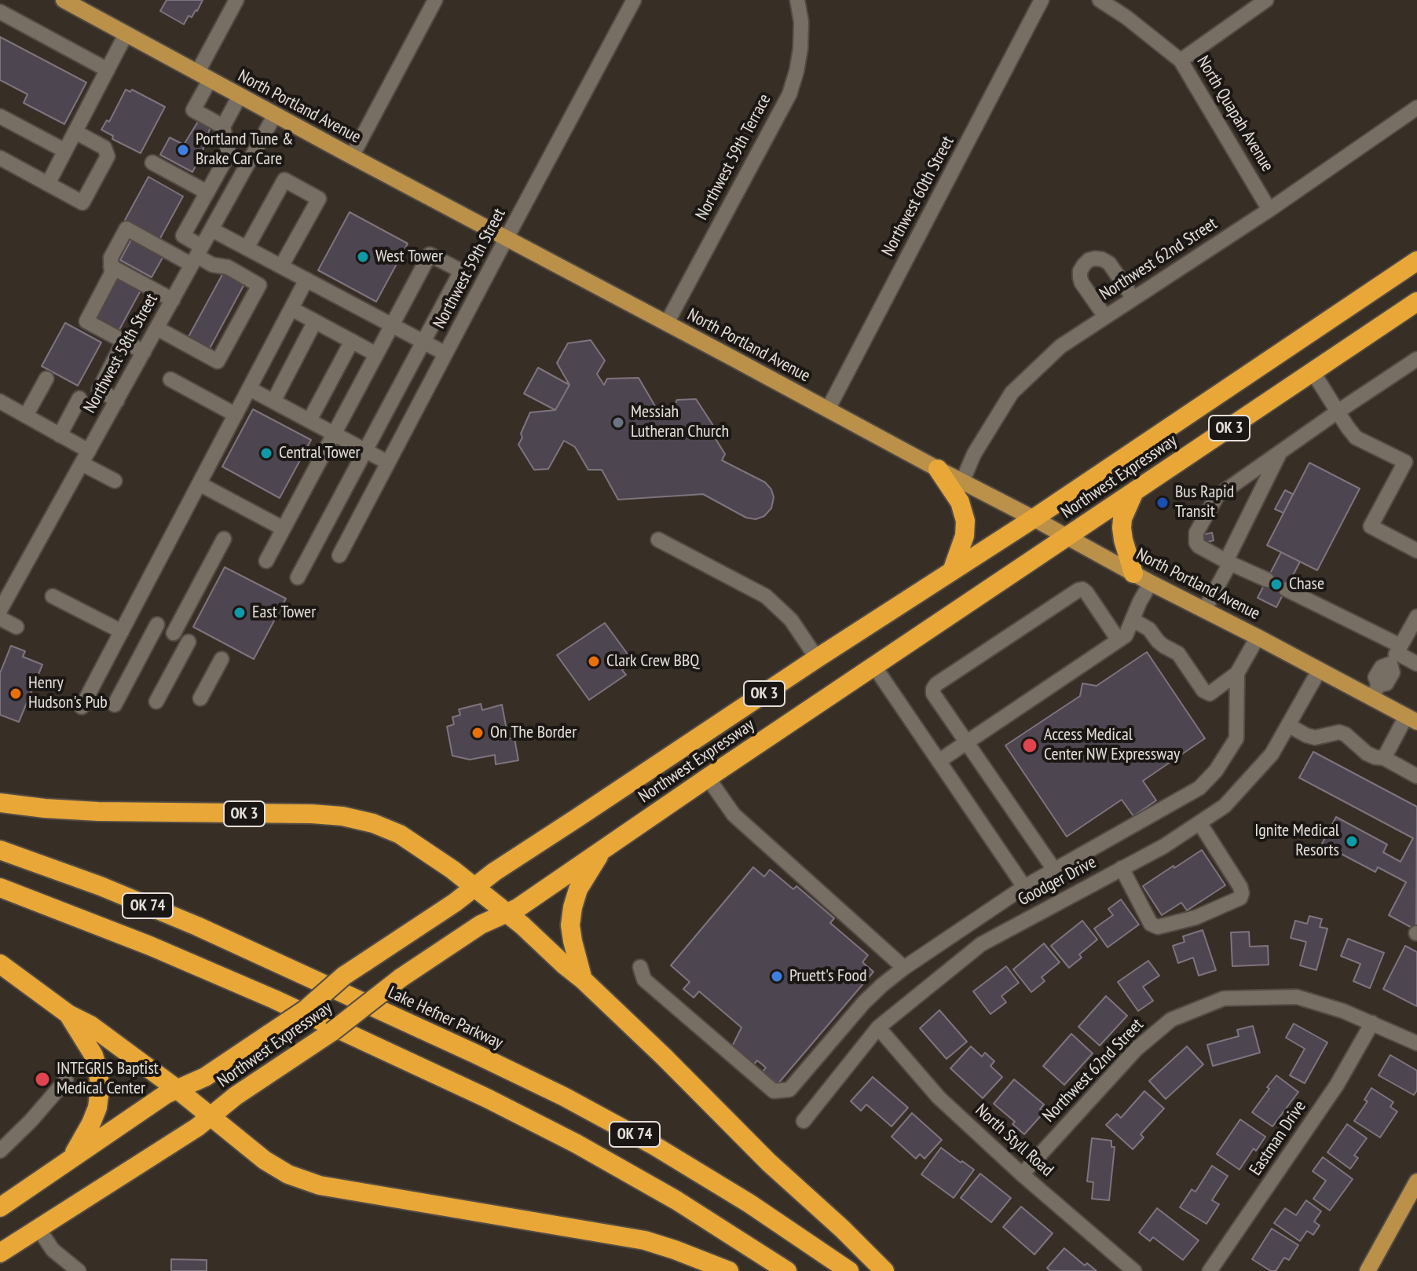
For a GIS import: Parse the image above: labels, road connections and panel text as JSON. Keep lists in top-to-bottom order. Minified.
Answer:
{"streets":{"highway":["OK 3","Northwest Expressway","OK 74","Lake Hefner Parkway"],"main road":["North Portland Avenue"],"street":["North Quapah Avenue","Northwest 59th Terrace","Northwest 60th Street","Northwest 62nd Street","Northwest 59th Street","Northwest 58th Street","Goodger Drive","Eastman Drive","North Styll Road"]},"crossings":[["North Portland Avenue","Northwest 59th Terrace"],["North Portland Avenue","Northwest 60th Street"],["North Portland Avenue","Northwest 62nd Street"],["North Portland Avenue","Northwest 59th Street"],["North Portland Avenue","Northwest 58th Street"],["North Portland Avenue","Northwest Expressway"],["North Portland Avenue","Goodger Drive"],["North Quapah Avenue","Northwest 62nd Street"],["Northwest 62nd Street","Eastman Drive"],["Northwest 62nd Street","North Styll Road"],["OK 3","Northwest Expressway"],["Goodger Drive","North Styll Road"]],"places":["Portland Tune & Brake Car Care","West Tower","Messiah Lutheran Church","Central Tower","Bus Rapid Transit","Chase","East Tower","Clark Crew BBQ","Henry Hudson's Pub","On The Border","Access Medical Center NW Expressway","Ignite Medical Resorts","Pruett's Food","INTEGRIS Baptist Medical Center"]}
